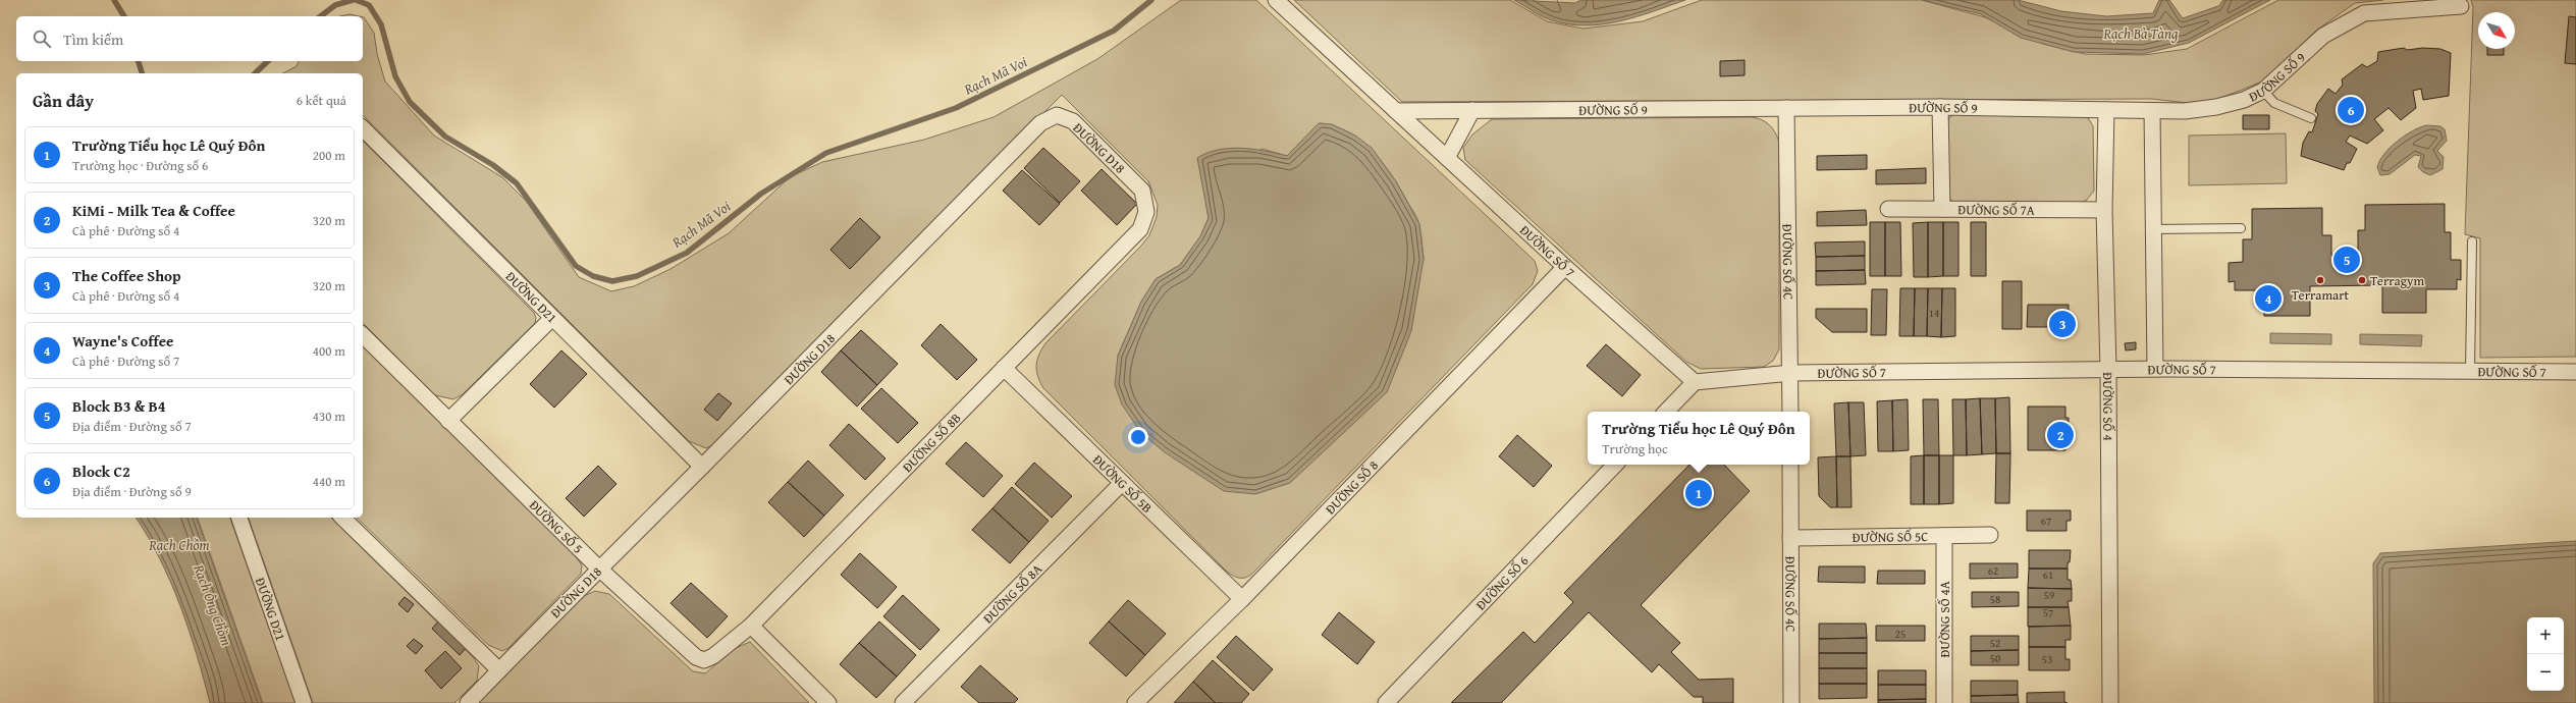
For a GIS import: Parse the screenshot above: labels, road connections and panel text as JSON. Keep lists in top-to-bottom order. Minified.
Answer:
{"streets":{"street":["ĐƯỜNG SỐ 9","ĐƯỜNG D18","ĐƯỜNG SỐ 7A","ĐƯỜNG SỐ 7","ĐƯỜNG SỐ 4C","ĐƯỜNG D21","ĐƯỜNG SỐ 4","ĐƯỜNG SỐ 8B","ĐƯỜNG SỐ 5B","ĐƯỜNG SỐ 8","ĐƯỜNG SỐ 5","ĐƯỜNG SỐ 5C","ĐƯỜNG SỐ 6","ĐƯỜNG SỐ 8A","ĐƯỜNG SỐ 4A"]},"crossings":[["ĐƯỜNG SỐ 9","ĐƯỜNG SỐ 7"],["ĐƯỜNG SỐ 9","ĐƯỜNG SỐ 4C"],["ĐƯỜNG SỐ 9","ĐƯỜNG SỐ 4"],["ĐƯỜNG D18","ĐƯỜNG D21"],["ĐƯỜNG D18","ĐƯỜNG SỐ 8B"],["ĐƯỜNG D18","ĐƯỜNG SỐ 5"],["ĐƯỜNG SỐ 7A","ĐƯỜNG SỐ 4"],["ĐƯỜNG SỐ 7","ĐƯỜNG SỐ 4C"],["ĐƯỜNG SỐ 7","ĐƯỜNG SỐ 4"],["ĐƯỜNG SỐ 7","ĐƯỜNG SỐ 8"],["ĐƯỜNG SỐ 4C","ĐƯỜNG SỐ 5C"],["ĐƯỜNG SỐ 8B","ĐƯỜNG SỐ 5B"],["ĐƯỜNG SỐ 8B","ĐƯỜNG SỐ 5"],["ĐƯỜNG SỐ 5B","ĐƯỜNG SỐ 8"],["ĐƯỜNG SỐ 5B","ĐƯỜNG SỐ 8A"],["ĐƯỜNG SỐ 5C","ĐƯỜNG SỐ 4A"]],"water":["Rạch Bà Tàng","Rạch Mã Voi","Rạch Chồm","Rạch Ông Chồm"],"places":["Terramart","Terragym"],"house_numbers":["14","67","62","61","59","58","57","25","52","50","53"],"north":"bottom right","page":{"search":"Tìm kiếm","heading":["Gần đây","6 kết quả"],"pins":["6","5","4","3","2","1"],"list":[{"mark":"1","name":"Trường Tiểu học Lê Quý Đôn","note":"Trường học · Đường số 6","value":"200 m"},{"mark":"2","name":"KiMi - Milk Tea & Coffee","note":"Cà phê · Đường số 4","value":"320 m"},{"mark":"3","name":"The Coffee Shop","note":"Cà phê · Đường số 4","value":"320 m"},{"mark":"4","name":"Wayne's Coffee","note":"Cà phê · Đường số 7","value":"400 m"},{"mark":"5","name":"Block B3 & B4","note":"Địa điểm · Đường số 7","value":"430 m"},{"mark":"6","name":"Block C2","note":"Địa điểm · Đường số 9","value":"440 m"}],"popup":["Trường Tiểu học Lê Quý Đôn","Trường học"],"map_buttons":["+","−"]}}
